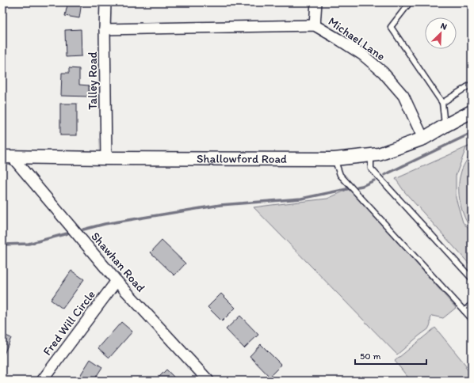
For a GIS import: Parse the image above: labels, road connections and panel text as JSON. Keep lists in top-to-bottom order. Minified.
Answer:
{"streets":{"street":["Michael Lane","Talley Road","Shallowford Road","Shawhan Road","Fred Will Circle"]},"crossings":[["Michael Lane","Talley Road"],["Michael Lane","Shallowford Road"],["Talley Road","Shallowford Road"],["Shallowford Road","Shawhan Road"],["Shawhan Road","Fred Will Circle"]],"scale_bar":"50 m","north":"top right"}
